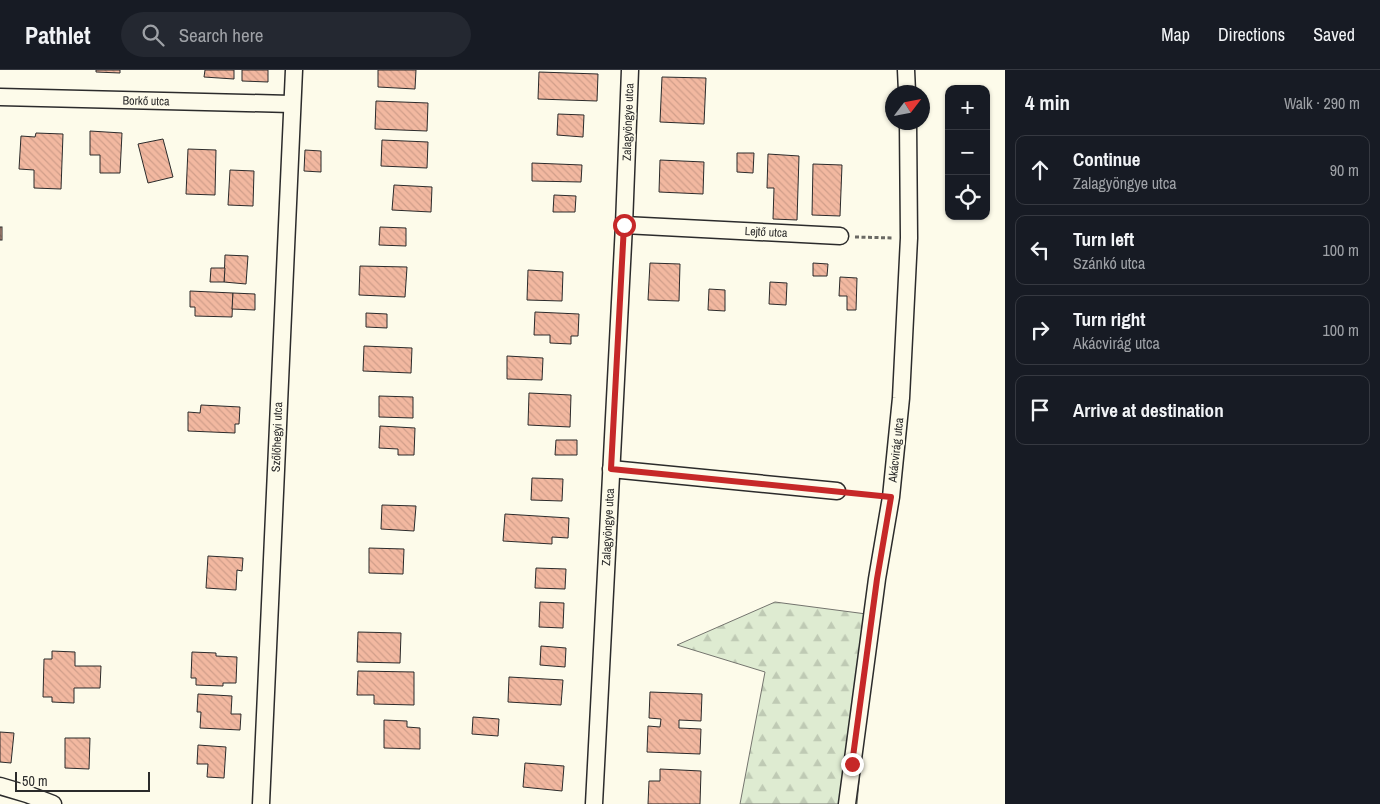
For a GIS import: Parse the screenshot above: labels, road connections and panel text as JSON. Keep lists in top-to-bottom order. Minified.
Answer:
{"streets":{"street":["Borkő utca","Zalagyöngye utca","Lejtő utca","Szőlőhegyi utca","Akácvirág utca"]},"crossings":[["Borkő utca","Szőlőhegyi utca"],["Zalagyöngye utca","Lejtő utca"]],"scale_bar":"50 m","north":"top right","page":{"header":"Pathlet","search":"Search here","nav":["Map","Directions","Saved"],"heading":["4 min","Walk · 290 m"],"map_buttons":["+","−"],"list":[["Continue","Zalagyöngye utca","90 m"],["Turn left","Szánkó utca","100 m"],["Turn right","Akácvirág utca","100 m"],"Arrive at destination"],"scale":"50 m"}}
